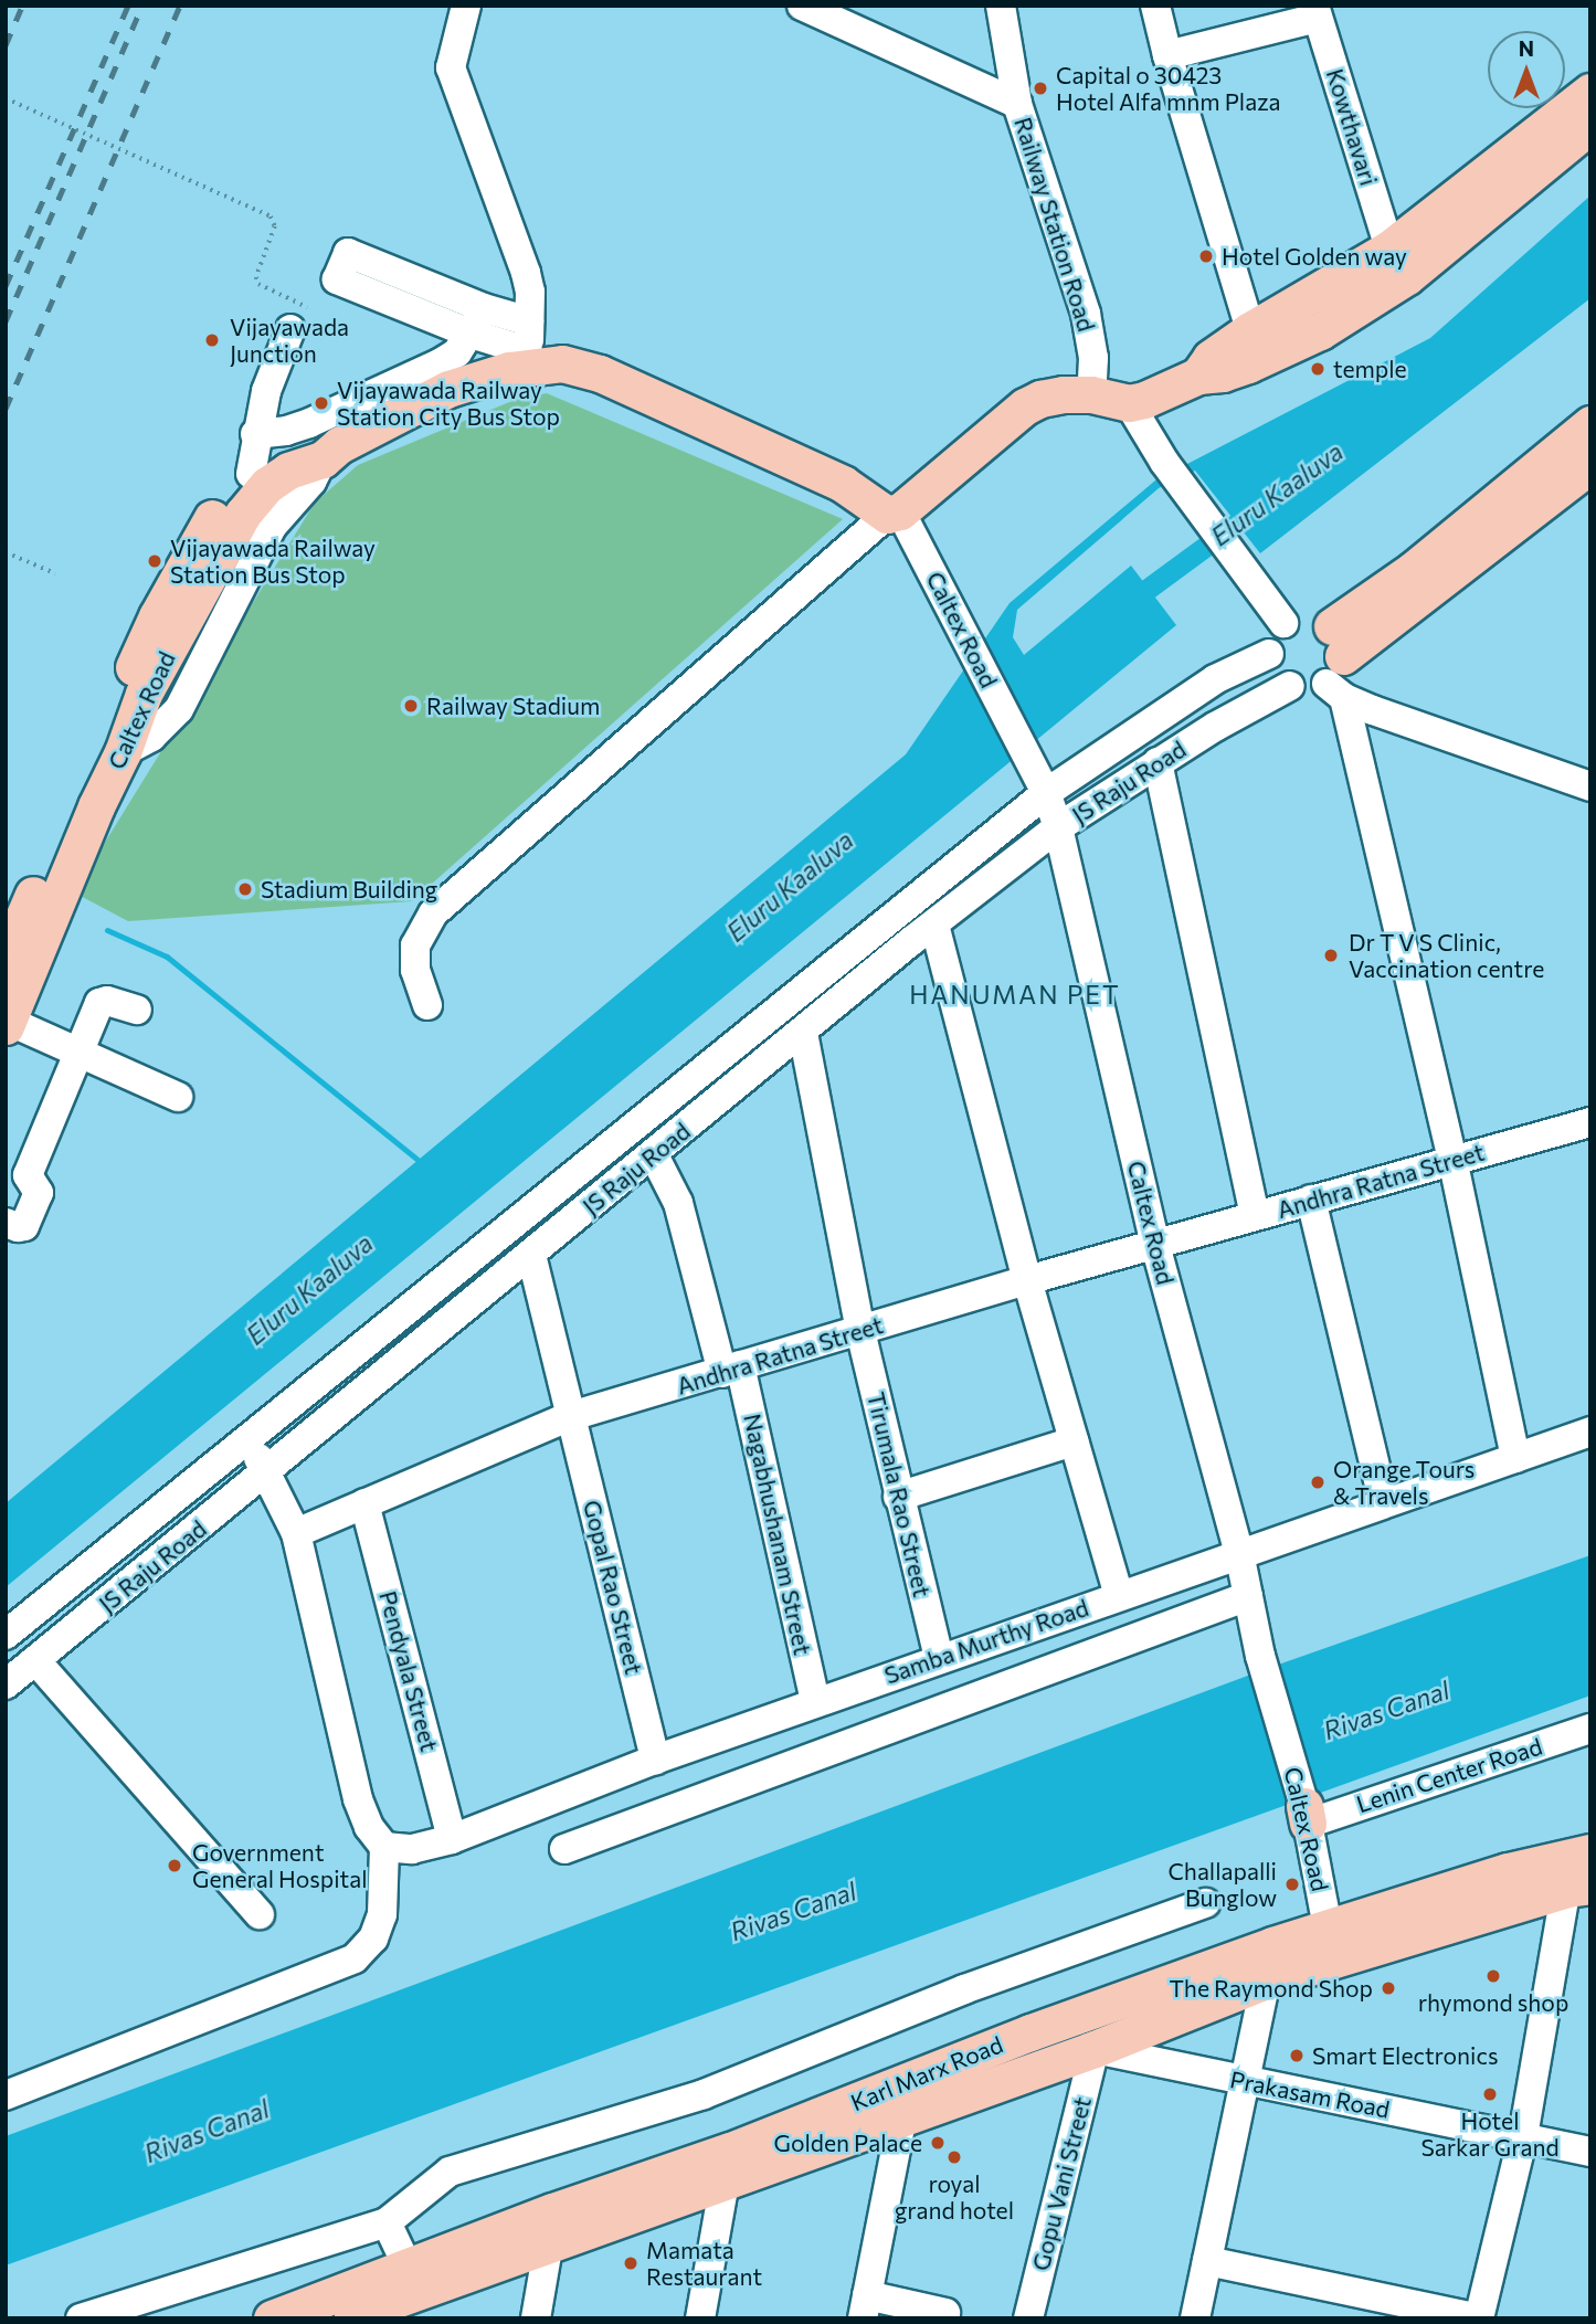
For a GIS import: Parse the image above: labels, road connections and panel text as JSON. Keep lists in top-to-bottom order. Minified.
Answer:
{"streets":{"main road":["Caltex Road","Karl Marx Road"],"street":["Kowthavari","Railway Station Road","JS Raju Road","Andhra Ratna Street","Tirumala Rao Street","Nagabhushanam Street","Gopal Rao Street","Samba Murthy Road","Pendyala Street","Lenin Center Road","Prakasam Road","Gopu Vani Street"]},"crossings":[["Caltex Road","JS Raju Road"],["Caltex Road","Andhra Ratna Street"],["Caltex Road","Samba Murthy Road"],["Caltex Road","Lenin Center Road"],["Caltex Road","Karl Marx Road"],["JS Raju Road","Tirumala Rao Street"],["JS Raju Road","Nagabhushanam Street"],["JS Raju Road","Gopal Rao Street"],["Andhra Ratna Street","Tirumala Rao Street"],["Andhra Ratna Street","Nagabhushanam Street"],["Andhra Ratna Street","Gopal Rao Street"],["Andhra Ratna Street","Pendyala Street"],["Tirumala Rao Street","Samba Murthy Road"],["Nagabhushanam Street","Samba Murthy Road"],["Gopal Rao Street","Samba Murthy Road"],["Samba Murthy Road","Pendyala Street"],["Karl Marx Road","Prakasam Road"],["Karl Marx Road","Gopu Vani Street"],["Prakasam Road","Gopu Vani Street"]],"districts":["HANUMAN PET"],"water":["Eluru Kaaluva","Rivas Canal"],"places":["Capital o 30423 Hotel Alfa mnm Plaza","Hotel Golden way","Vijayawada Junction","temple","Vijayawada Railway Station City Bus Stop","Vijayawada Railway Station Bus Stop","Railway Stadium","Stadium Building","Dr T V S Clinic, Vaccination centre","Orange Tours & Travels","Government General Hospital","Challapalli Bunglow","rhymond shop","The Raymond Shop","Smart Electronics","Hotel Sarkar Grand","Golden Palace","royal grand hotel","Mamata Restaurant"],"north":"top"}
